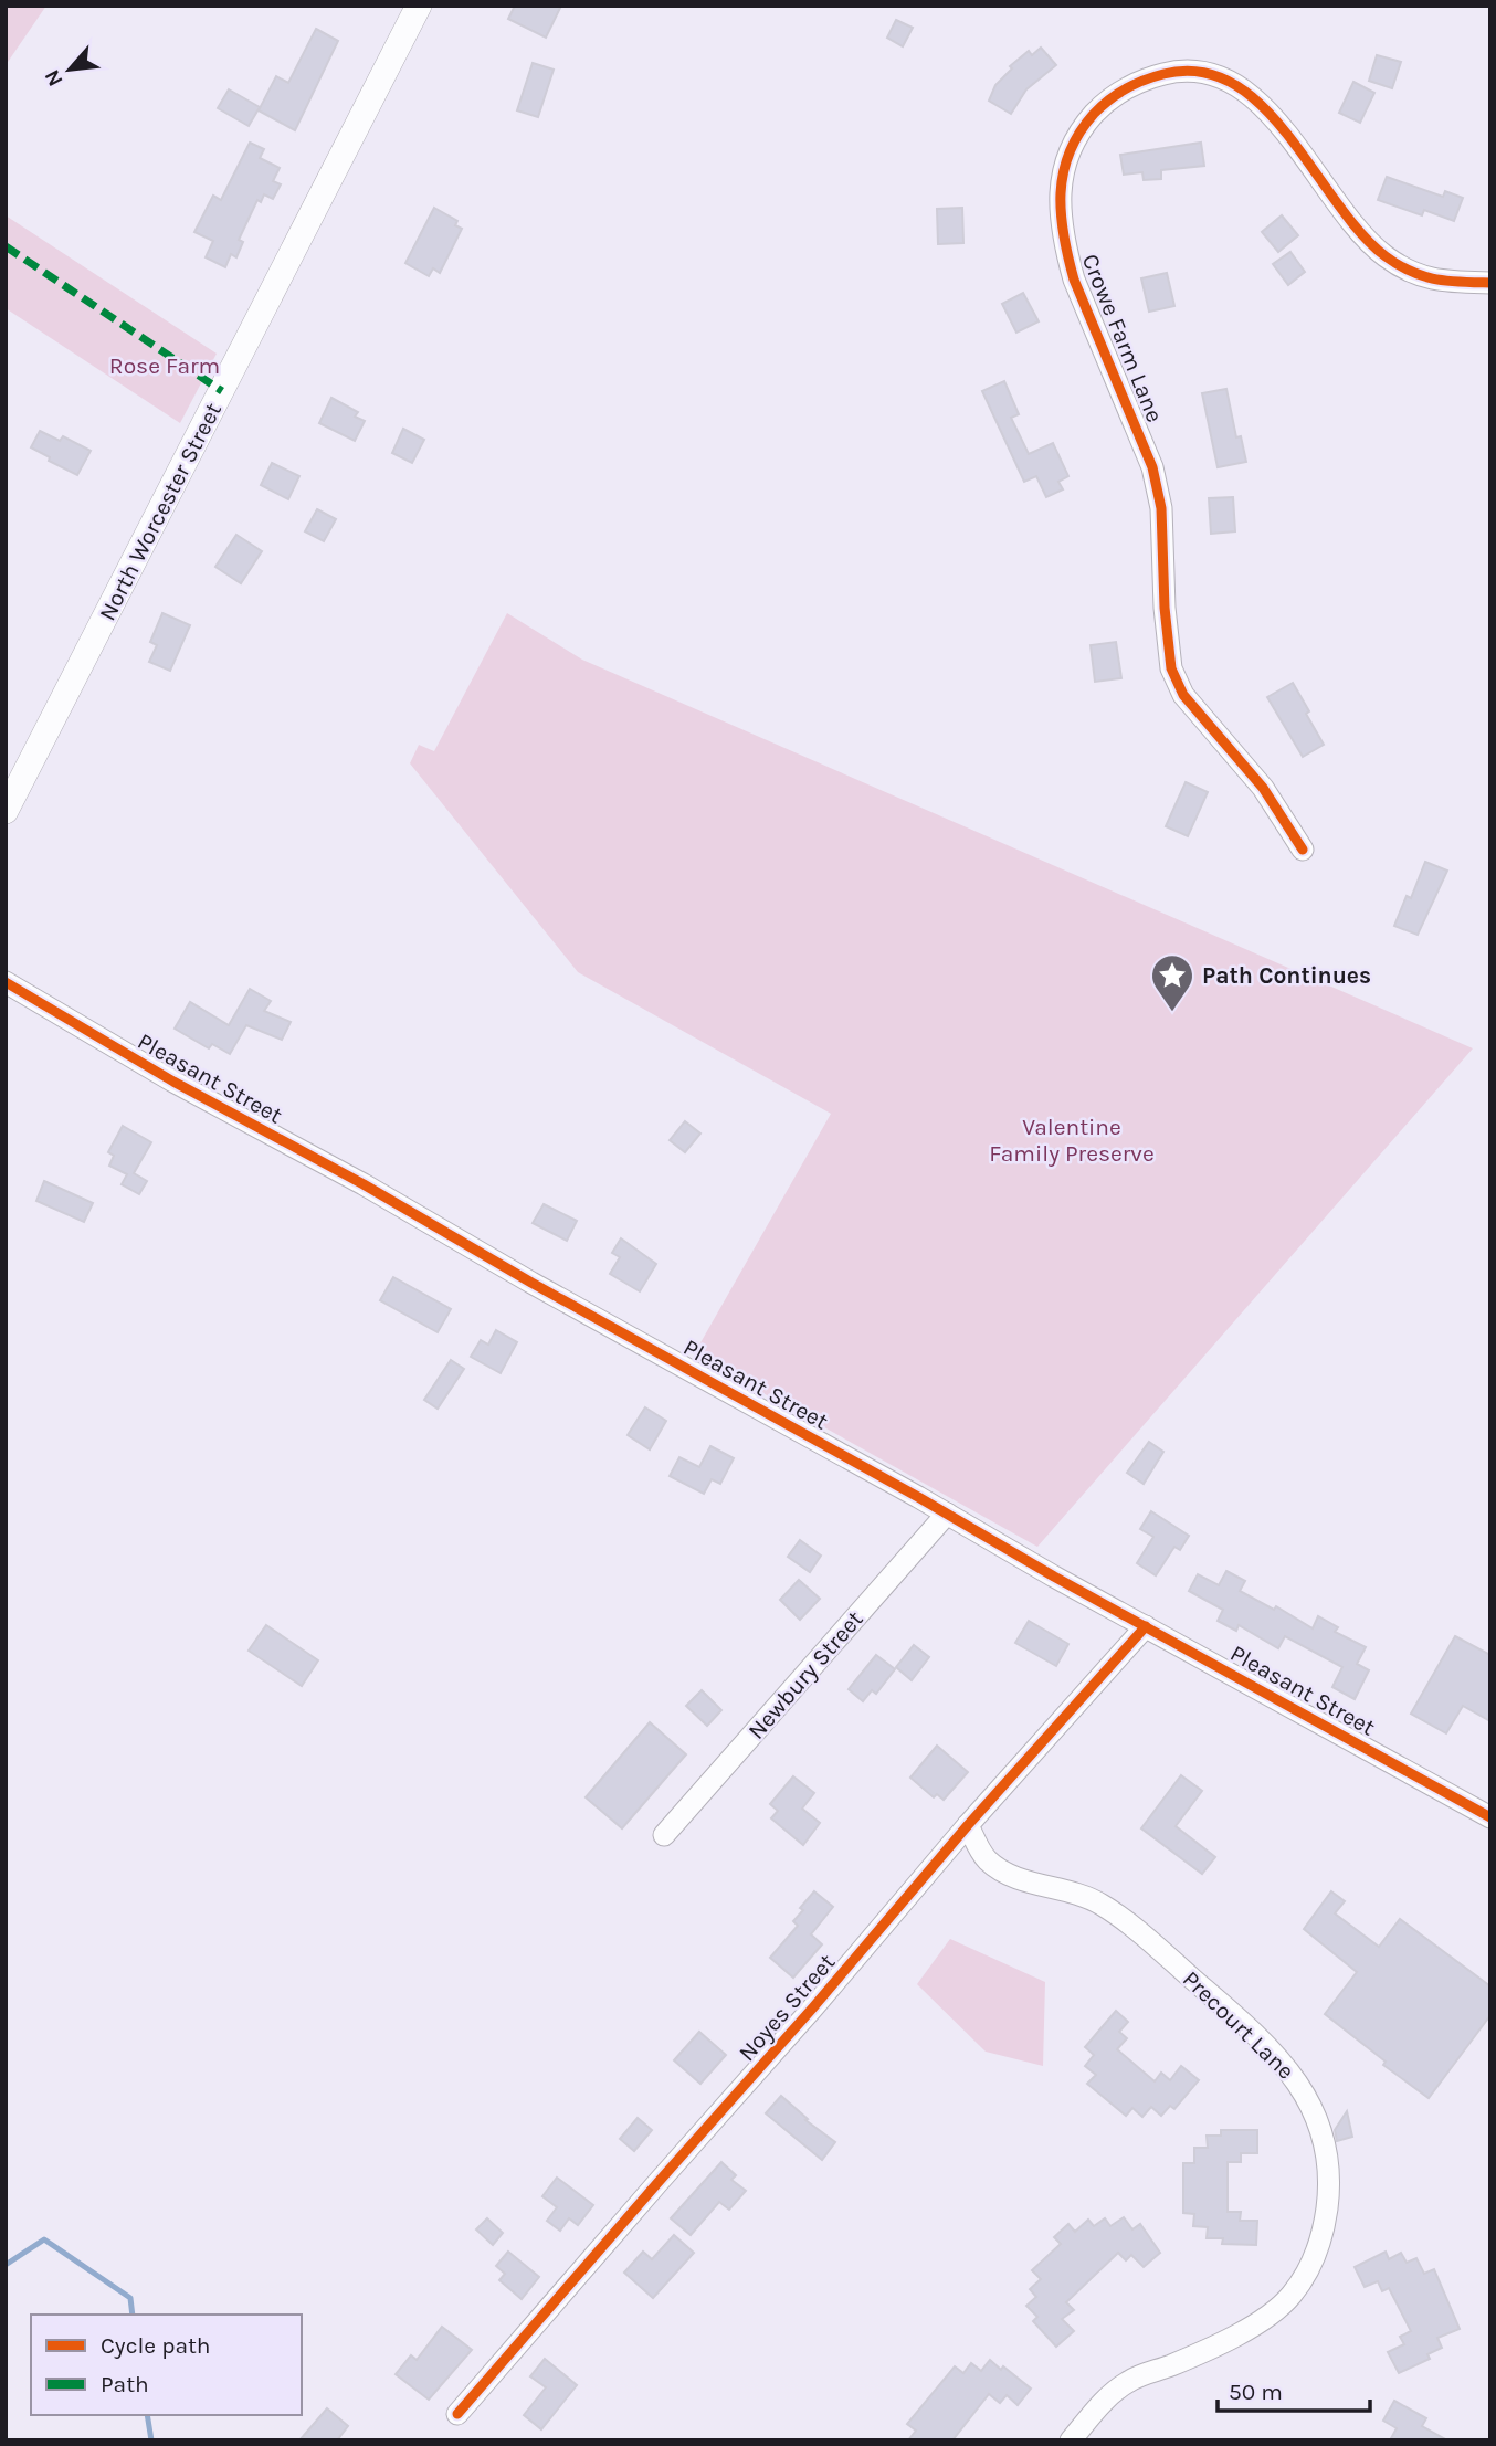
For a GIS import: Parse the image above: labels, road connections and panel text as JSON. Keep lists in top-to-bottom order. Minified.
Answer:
{"streets":{"street":["Crowe Farm Lane","North Worcester Street","Pleasant Street","Newbury Street","Noyes Street","Precourt Lane"]},"crossings":[["Pleasant Street","Newbury Street"],["Pleasant Street","Noyes Street"],["Noyes Street","Precourt Lane"]],"parks":["Rose Farm","Valentine Family Preserve"],"places":{"place":["Path Continues"]},"legend":["Cycle path","Path"],"scale_bar":"50 m","north":"bottom left"}
